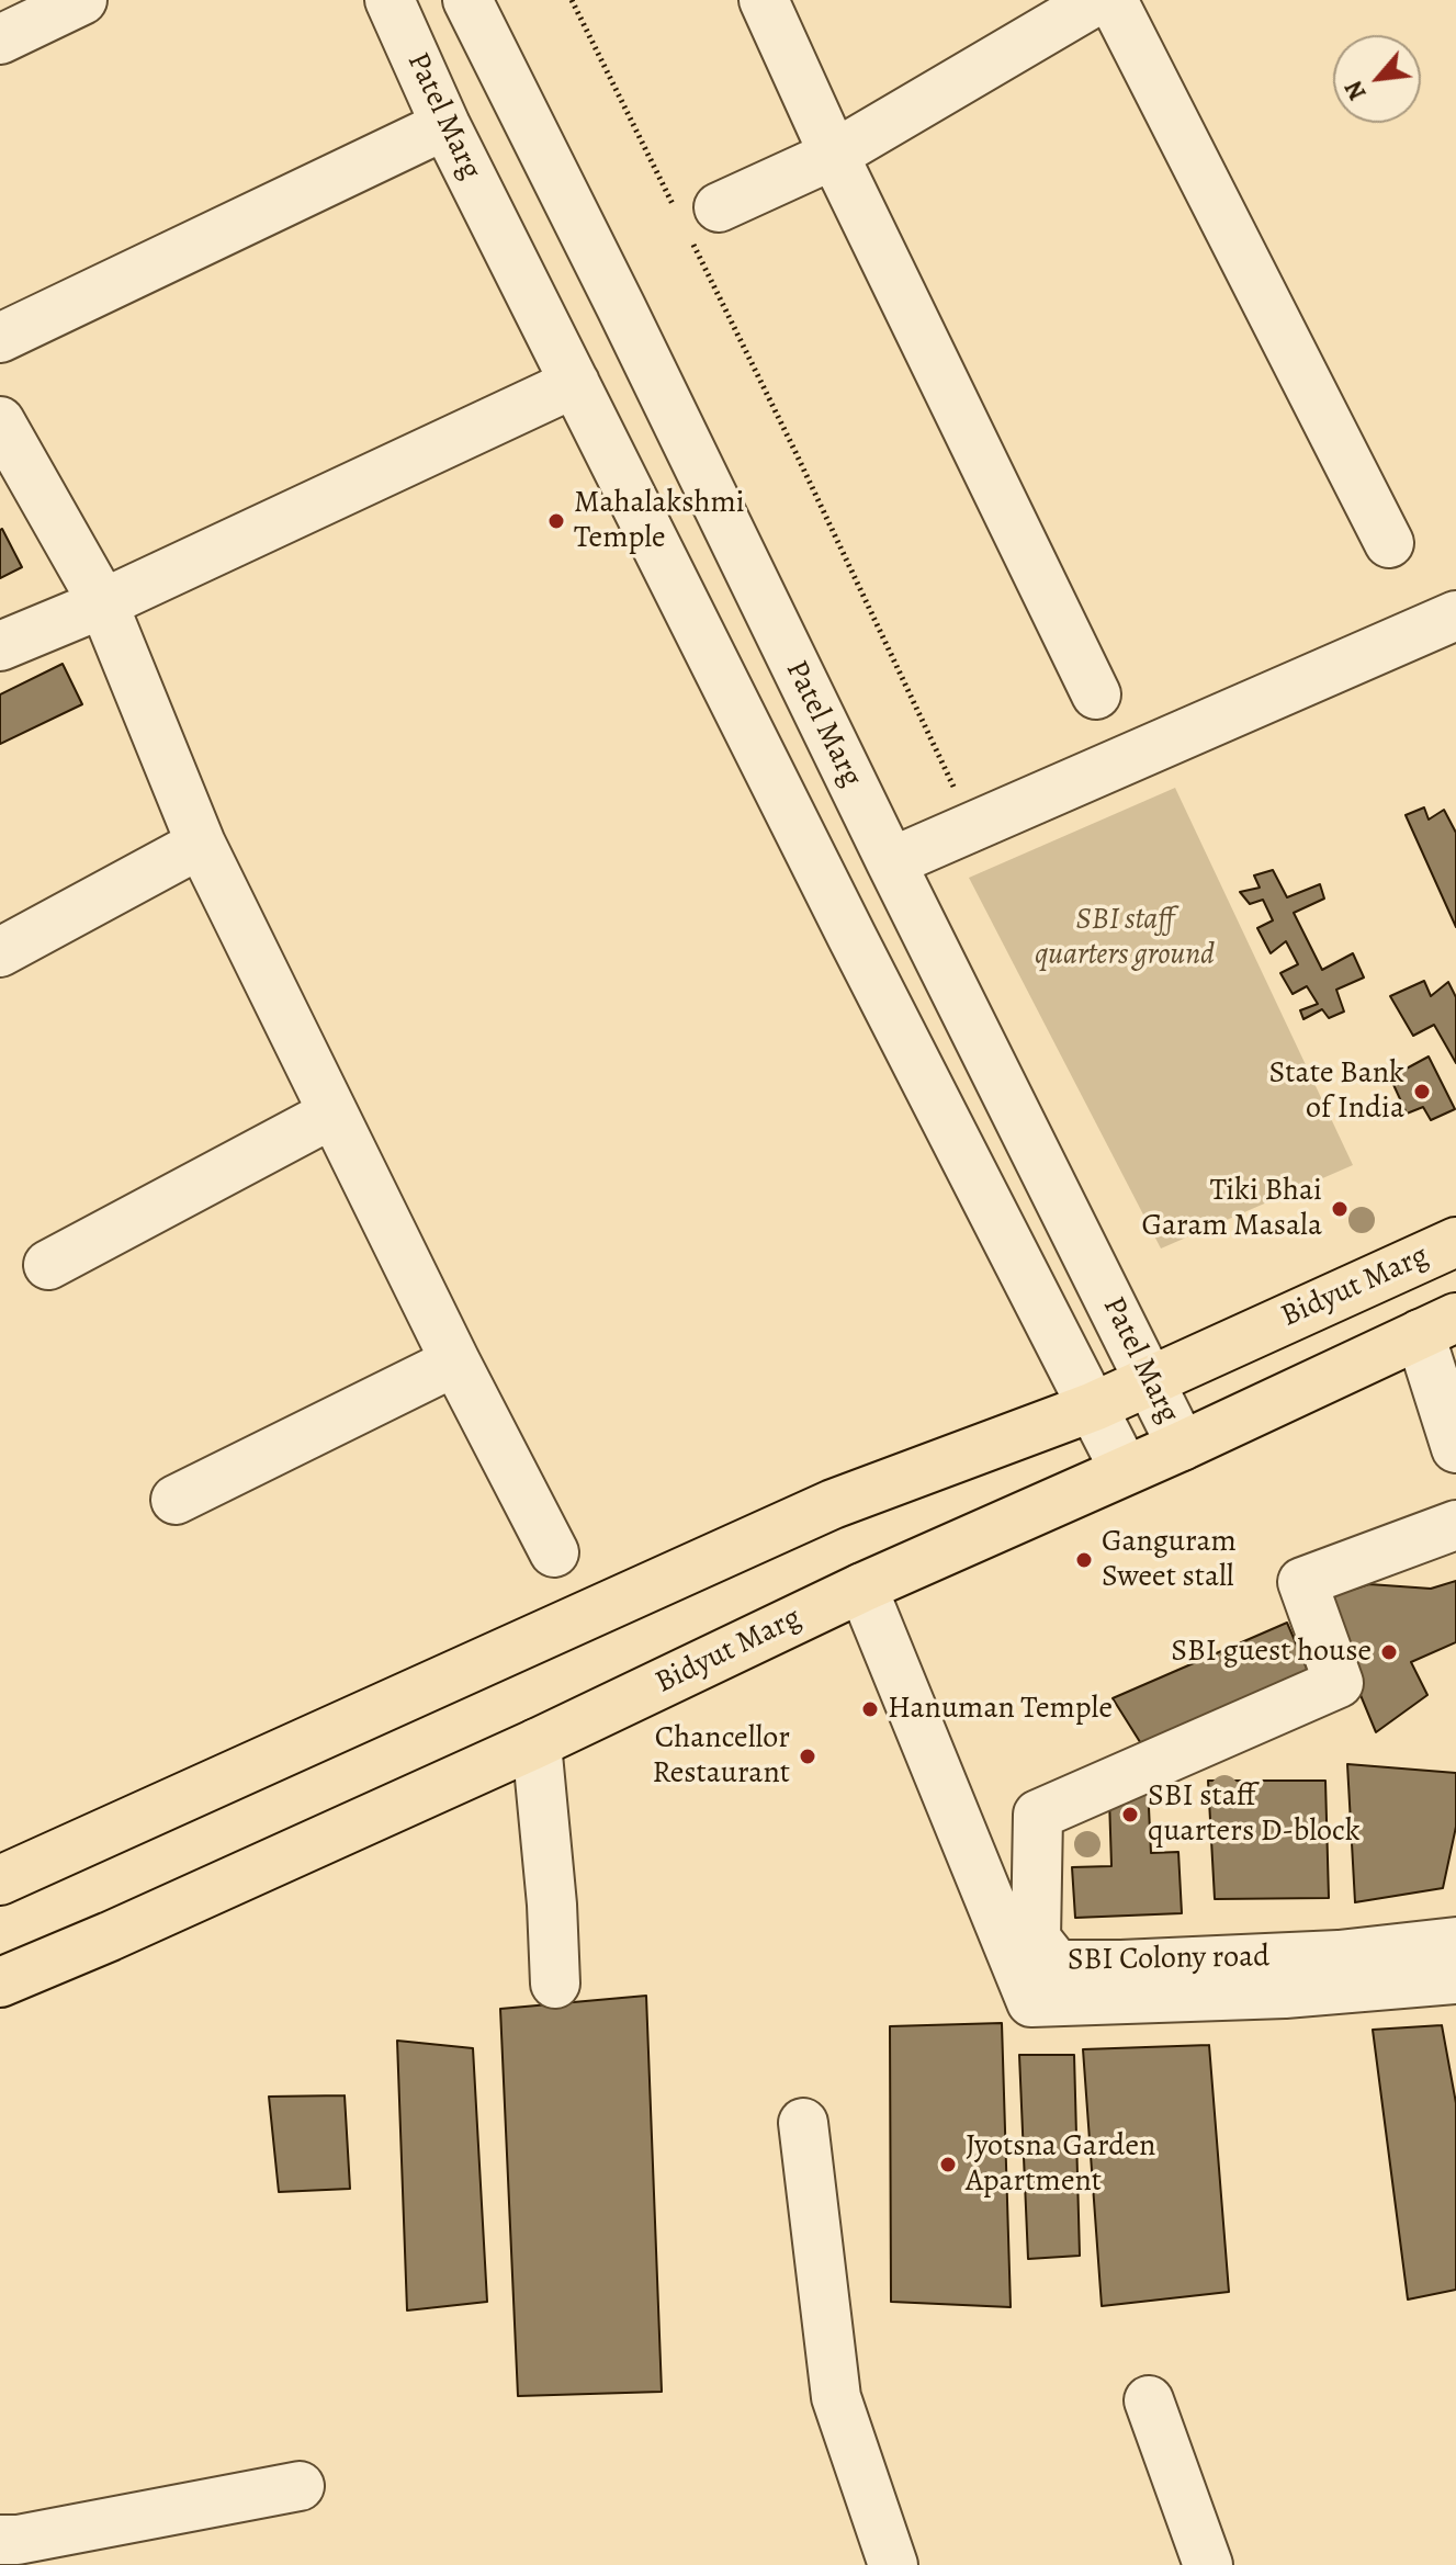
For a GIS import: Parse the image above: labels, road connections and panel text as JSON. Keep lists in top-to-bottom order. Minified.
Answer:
{"streets":{"main road":["Bidyut Marg"],"street":["Patel Marg","SBI Colony road"]},"crossings":[["Patel Marg","Bidyut Marg"]],"parks":["SBI staff quarters ground"],"places":["Mahalakshmi Temple","State Bank of India","Tiki Bhai Garam Masala","Ganguram Sweet stall","SBI guest house","Hanuman Temple","Chancellor Restaurant","SBI staff quarters D-block","Jyotsna Garden Apartment"],"north":"bottom left"}
